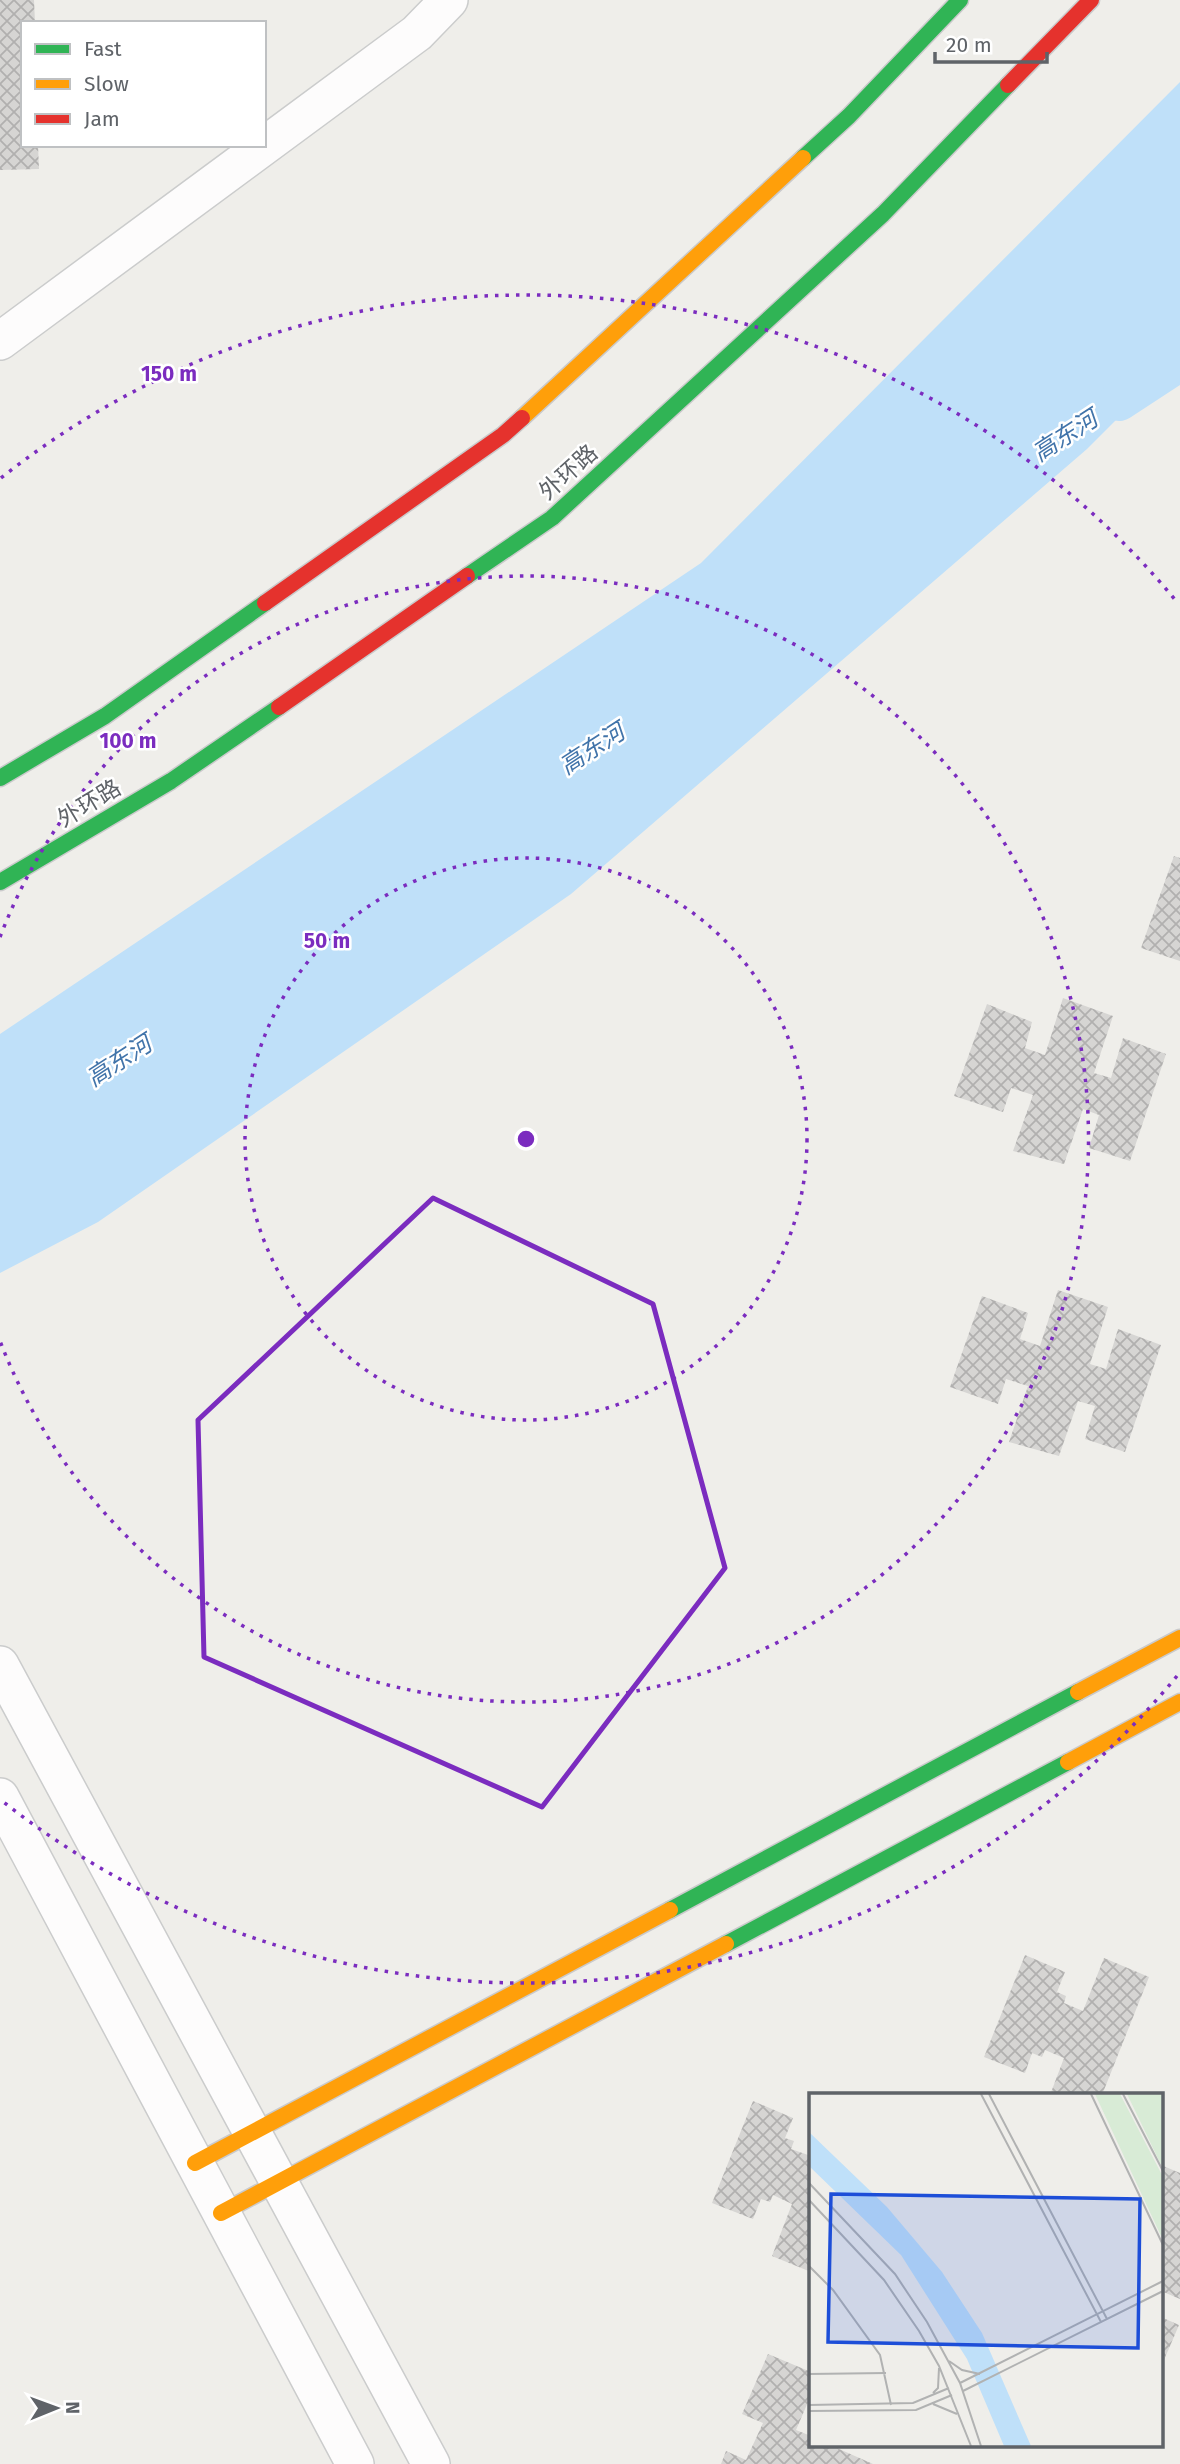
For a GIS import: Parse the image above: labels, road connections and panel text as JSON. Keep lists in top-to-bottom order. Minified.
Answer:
{"streets":{"main road":["外环路"]},"water":["高东河"],"legend":["Fast","Slow","Jam"],"scale_bar":"20 m","north":"right","rings":["150 m","100 m","50 m"]}
